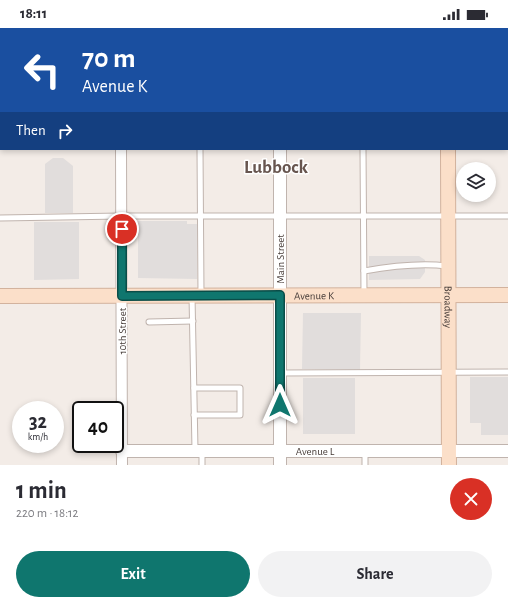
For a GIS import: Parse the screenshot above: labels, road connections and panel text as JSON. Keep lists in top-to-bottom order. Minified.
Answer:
{"streets":{"main road":["Avenue K","Broadway"],"street":["Main Street","10th Street","Avenue L"]},"crossings":[["Main Street","Avenue K"],["Main Street","Avenue L"],["Avenue K","Broadway"],["Avenue K","10th Street"],["Broadway","Avenue L"]],"districts":["Lubbock"],"page":{"status":"18:11","turn":["70 m","Avenue K"],"then":"Then","speed":"32 km/h","limit":"40","heading":["1 min","220 m · 18:12"],"buttons":["Exit","Share"]}}
